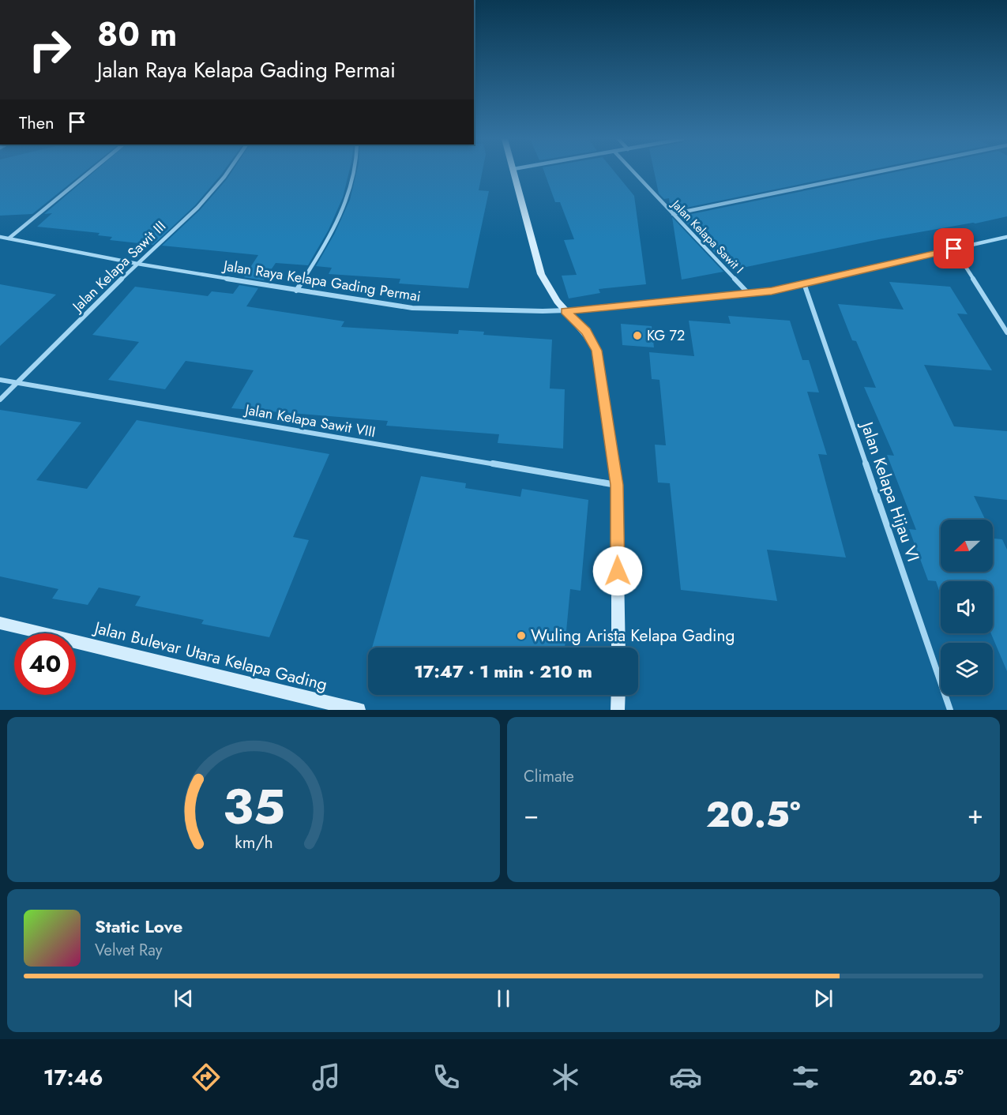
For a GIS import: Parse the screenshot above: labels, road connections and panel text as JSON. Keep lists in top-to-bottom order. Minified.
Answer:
{"streets":{"street":["Jalan Kelapa Sawit I","Jalan Kelapa Sawit III","Jalan Raya Kelapa Gading Permai","Jalan Kelapa Sawit VIII","Jalan Kelapa Hijau VI","Jalan Bulevar Utara Kelapa Gading"]},"crossings":[["Jalan Kelapa Sawit I","Jalan Raya Kelapa Gading Permai"],["Jalan Kelapa Sawit III","Jalan Raya Kelapa Gading Permai"],["Jalan Kelapa Sawit III","Jalan Kelapa Sawit VIII"],["Jalan Raya Kelapa Gading Permai","Jalan Kelapa Hijau VI"]],"places":["KG 72","Wuling Arista Kelapa Gading"],"north":"left","page":{"turn":["80 m","Jalan Raya Kelapa Gading Permai"],"then":"Then","limit":"40","trip":"17:47 · 1 min · 210 m","tile":"Climate","heat":["−","20.5°","+"],"song":["Static Love","Velvet Ray"],"tabs":["17:46","20.5°"],"gauge":["35","km/h"]}}
